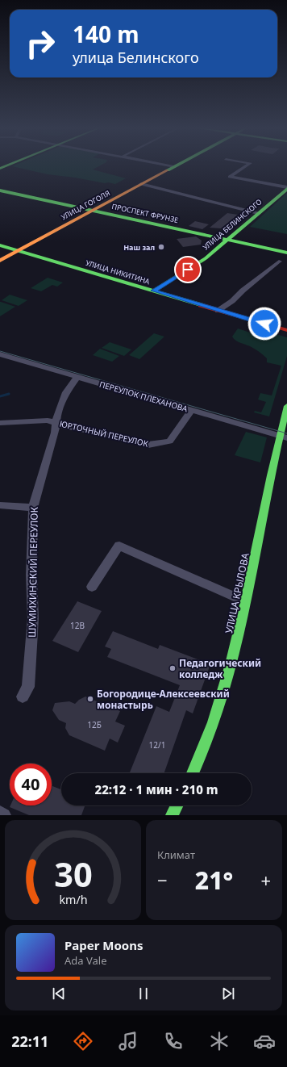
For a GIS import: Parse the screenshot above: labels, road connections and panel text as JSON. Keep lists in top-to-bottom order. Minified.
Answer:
{"streets":{"street":["УЛИЦА ГОГОЛЯ","ПРОСПЕКТ ФРУНЗЕ","УЛИЦА БЕЛИНСКОГО","УЛИЦА НИКИТИНА","ПЕРЕУЛОК ПЛЕХАНОВА","ЮРТОЧНЫЙ ПЕРЕУЛОК","ШУМИХИНСКИЙ ПЕРЕУЛОК","УЛИЦА КРЫЛОВА"]},"crossings":[["УЛИЦА ГОГОЛЯ","ПРОСПЕКТ ФРУНЗЕ"],["УЛИЦА ГОГОЛЯ","УЛИЦА НИКИТИНА"],["ПРОСПЕКТ ФРУНЗЕ","УЛИЦА БЕЛИНСКОГО"],["УЛИЦА БЕЛИНСКОГО","УЛИЦА НИКИТИНА"],["ПЕРЕУЛОК ПЛЕХАНОВА","ЮРТОЧНЫЙ ПЕРЕУЛОК"],["ПЕРЕУЛОК ПЛЕХАНОВА","ШУМИХИНСКИЙ ПЕРЕУЛОК"],["ПЕРЕУЛОК ПЛЕХАНОВА","УЛИЦА КРЫЛОВА"],["ЮРТОЧНЫЙ ПЕРЕУЛОК","ШУМИХИНСКИЙ ПЕРЕУЛОК"]],"places":["Наш зал","Педагогический колледж","Богородице-Алексеевский монастырь"],"house_numbers":["12В","12Б","12/1"],"page":{"turn":["140 m","улица Белинского"],"limit":"40","trip":"22:12 · 1 мин · 210 m","tile":"Климат","heat":["−","21°","+"],"song":["Paper Moons","Ada Vale"],"tabs":"22:11","gauge":["30","km/h"]}}
